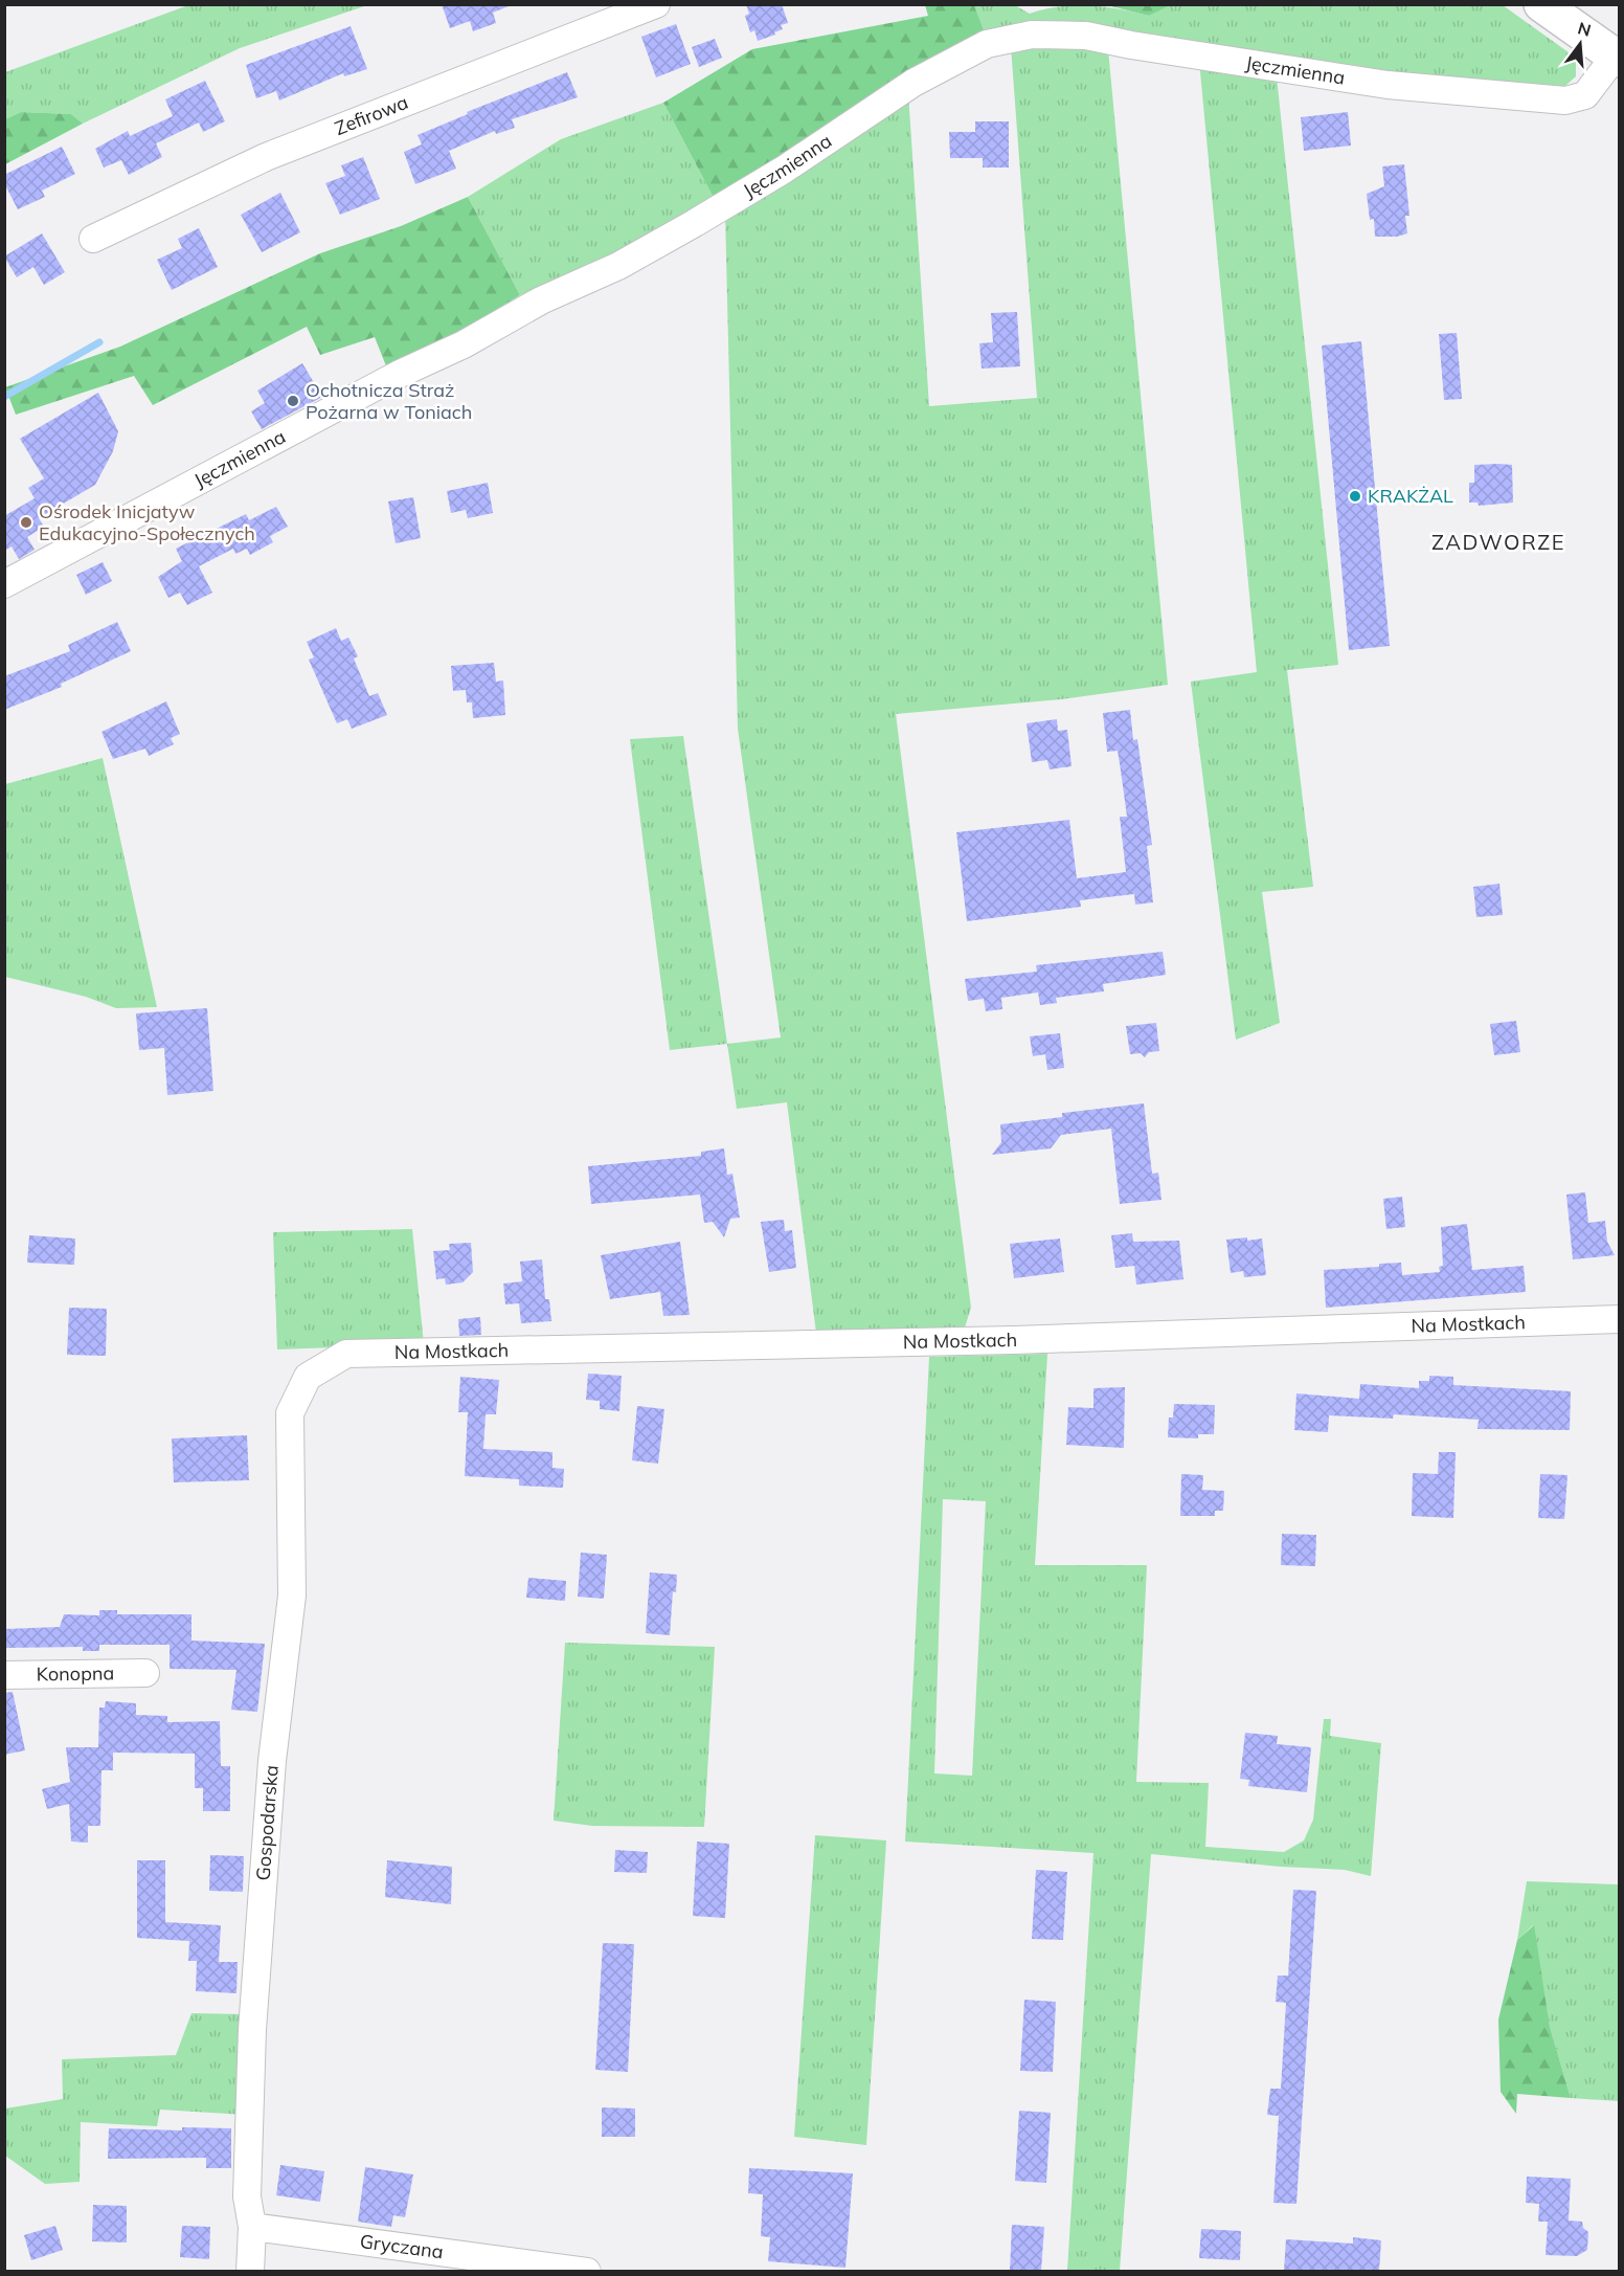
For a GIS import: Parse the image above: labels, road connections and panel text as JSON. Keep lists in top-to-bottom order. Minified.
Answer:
{"streets":{"street":["Jęczmienna","Zefirowa","Na Mostkach","Konopna","Gospodarska","Gryczana"]},"crossings":[["Na Mostkach","Gospodarska"],["Gospodarska","Gryczana"]],"districts":["ZADWORZE"],"places":["Ochotnicza Straż Pożarna w Toniach","KRAKŻAL","Ośrodek Inicjatyw Edukacyjno-Społecznych"],"north":"top"}
